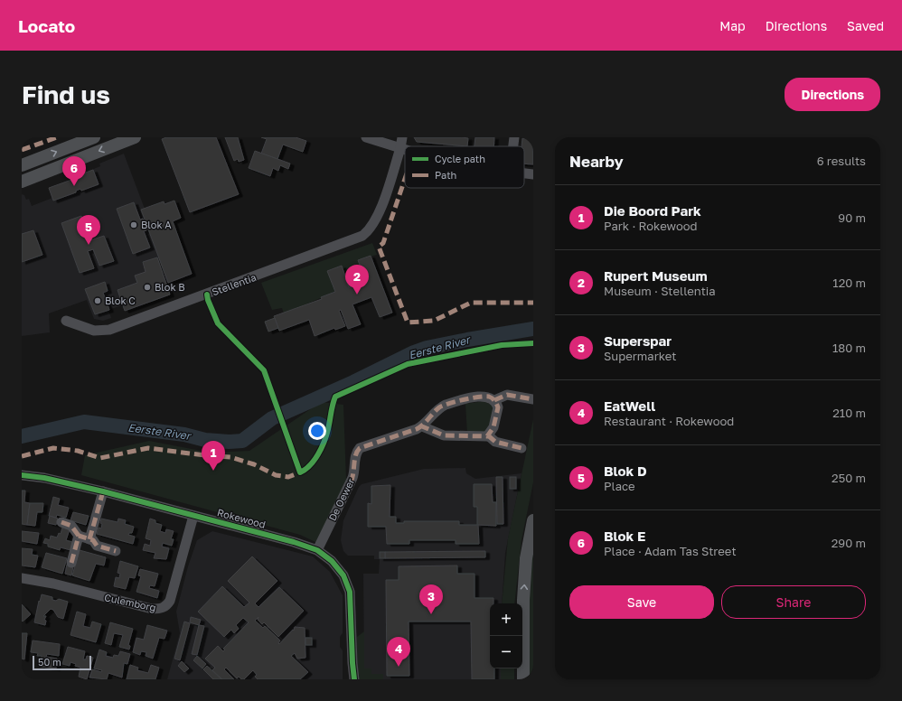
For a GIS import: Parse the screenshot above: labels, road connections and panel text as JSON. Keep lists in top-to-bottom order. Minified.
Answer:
{"streets":{"street":["Stellentia","De Oewer","Rokewood","Culemborg"]},"crossings":[["De Oewer","Rokewood"],["Rokewood","Culemborg"]],"water":["Eerste River"],"places":["Blok A","Blok B","Blok C"],"legend":["Cycle path","Path"],"scale_bar":"50 m","page":{"header":"Locato","nav":["Map","Directions","Saved"],"buttons":["Directions",["Save","Share"]],"title":"Find us","heading":["Nearby","6 results"],"pins":["6","5","2","1","3","4"],"list":[{"mark":"1","name":"Die Boord Park","note":"Park · Rokewood","value":"90 m"},{"mark":"2","name":"Rupert Museum","note":"Museum · Stellentia","value":"120 m"},{"mark":"3","name":"Superspar","note":"Supermarket","value":"180 m"},{"mark":"4","name":"EatWell","note":"Restaurant · Rokewood","value":"210 m"},{"mark":"5","name":"Blok D","note":"Place","value":"250 m"},{"mark":"6","name":"Blok E","note":"Place · Adam Tas Street","value":"290 m"}],"map_buttons":["+","−"],"scale":"50 m"}}
